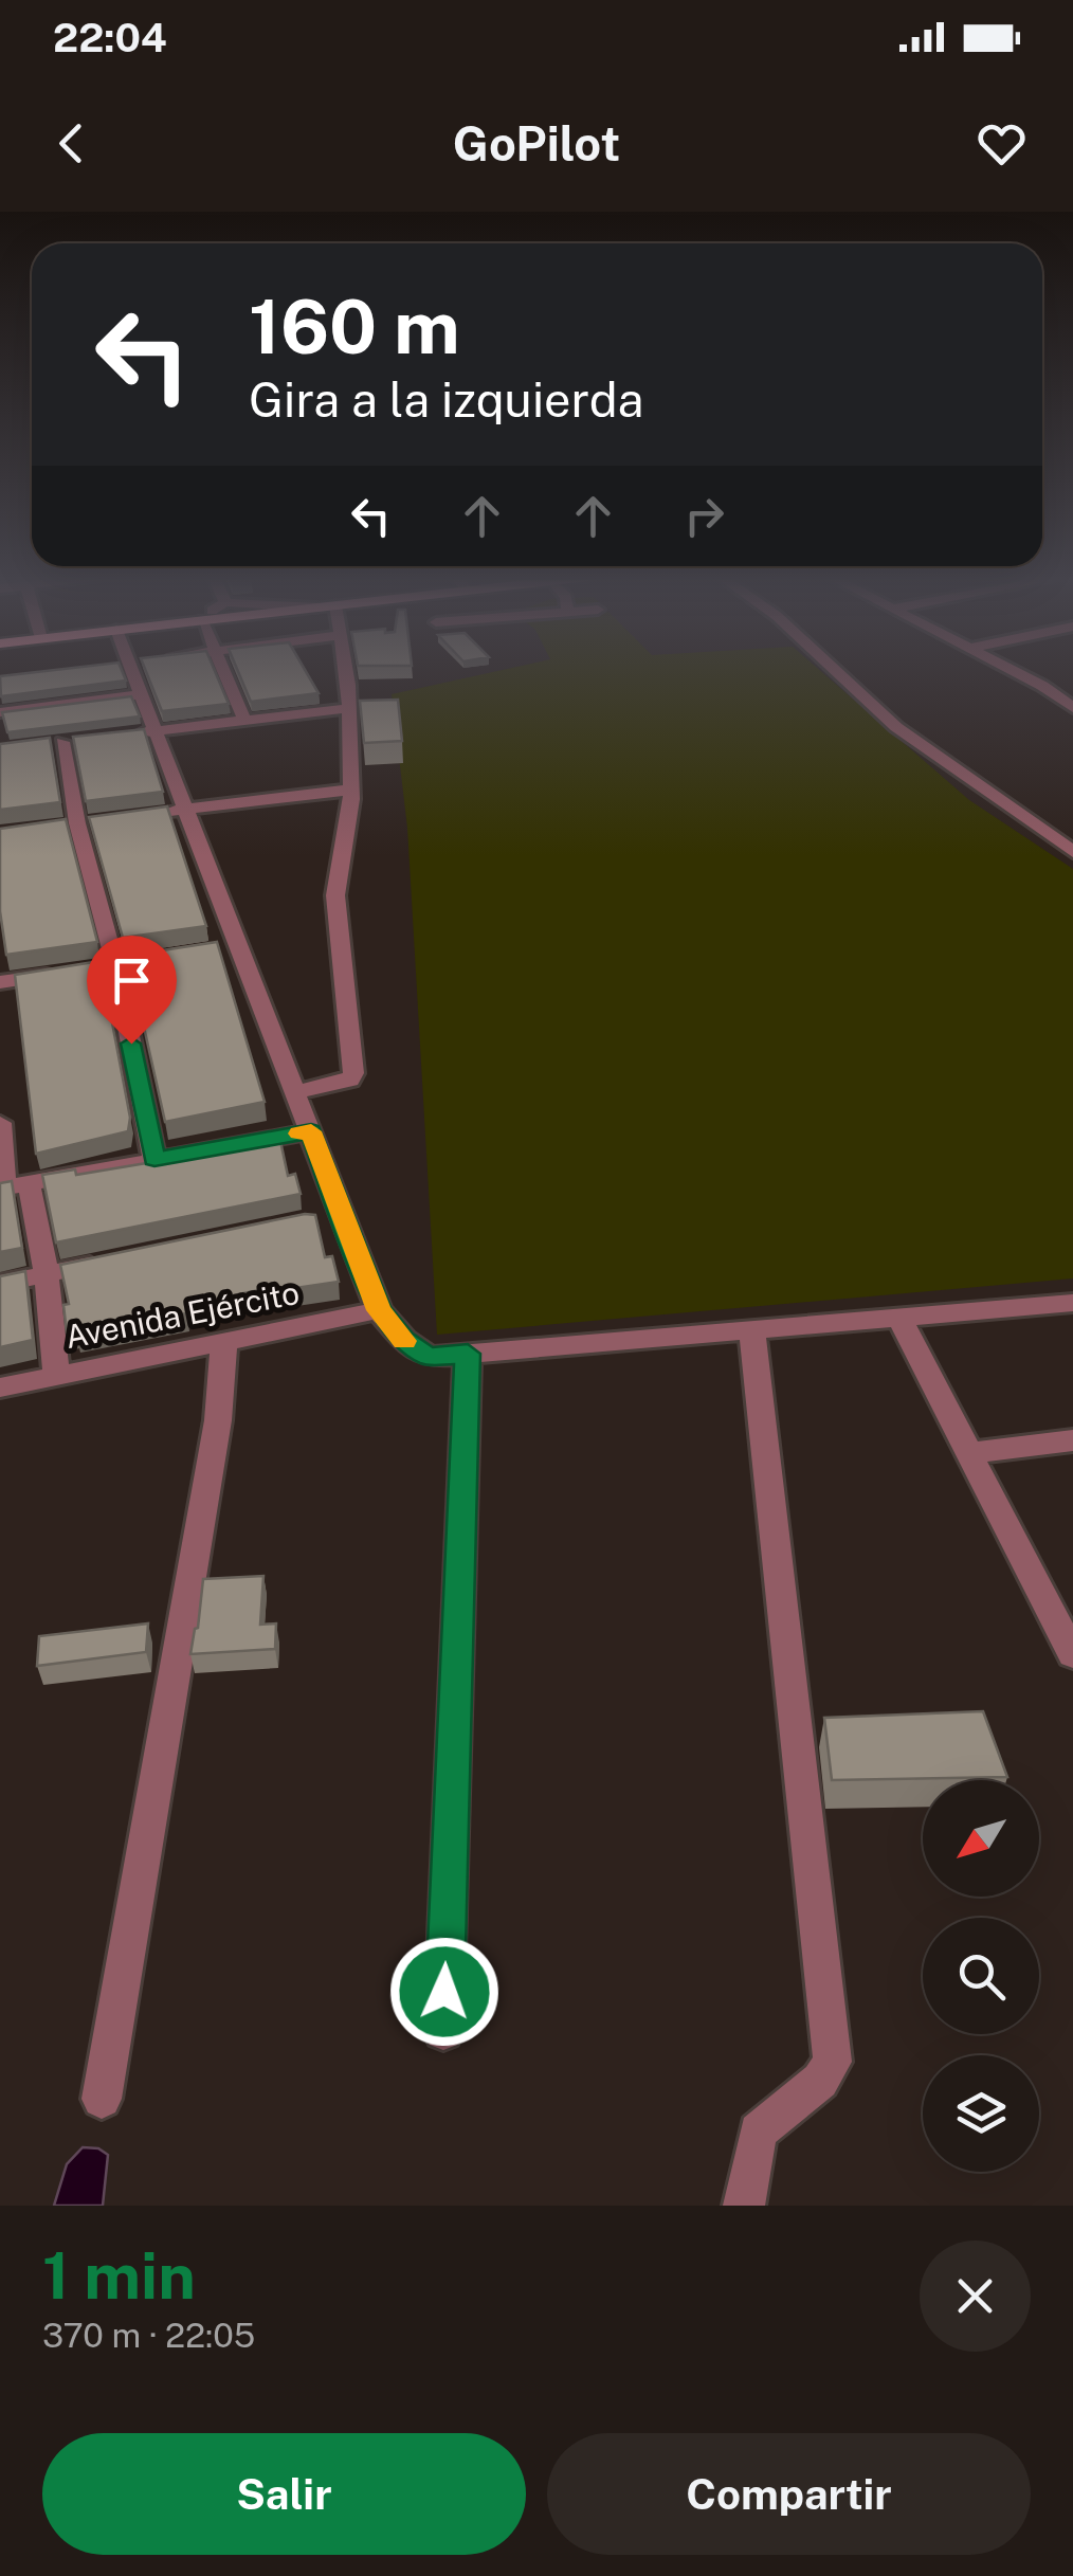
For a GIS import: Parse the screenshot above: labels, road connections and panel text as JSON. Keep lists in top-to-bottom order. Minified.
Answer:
{"streets":{"street":["Avenida Ejército"]},"north":"bottom left","page":{"status":"22:04","header":"GoPilot","turn":["160 m","Gira a la izquierda"],"heading":["1 min","370 m · 22:05"],"buttons":["Salir","Compartir"]}}
